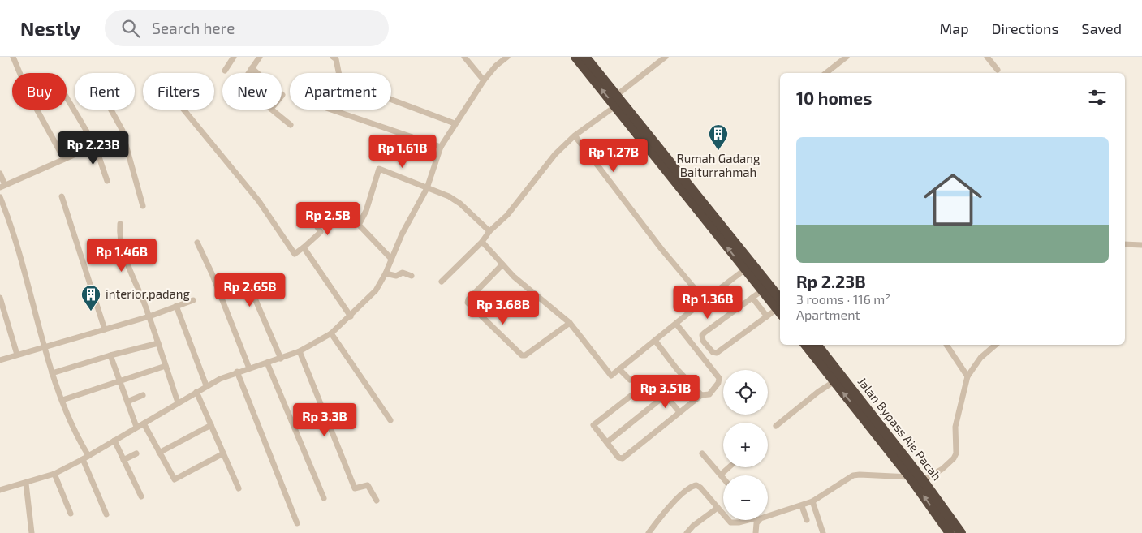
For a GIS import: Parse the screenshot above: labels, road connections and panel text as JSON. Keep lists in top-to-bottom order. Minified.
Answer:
{"streets":{"highway":["Jalan Bypass Aie Pacah"]},"places":{"building":["Rumah Gadang Baiturrahmah","interior.padang"]},"page":{"header":"Nestly","search":"Search here","nav":["Map","Directions","Saved"],"chip":["Buy","Rent","Filters","New","Apartment"],"heading":"10 homes","list":[{"name":"Rp 2.23B","note":"3 rooms · 116 m² · Apartment"}],"price":["Rp 2.23B","Rp 1.61B","Rp 1.27B","Rp 2.5B","Rp 1.46B","Rp 2.65B","Rp 1.36B","Rp 3.68B","Rp 3.51B","Rp 3.3B"],"map_buttons":["+","−"]}}
